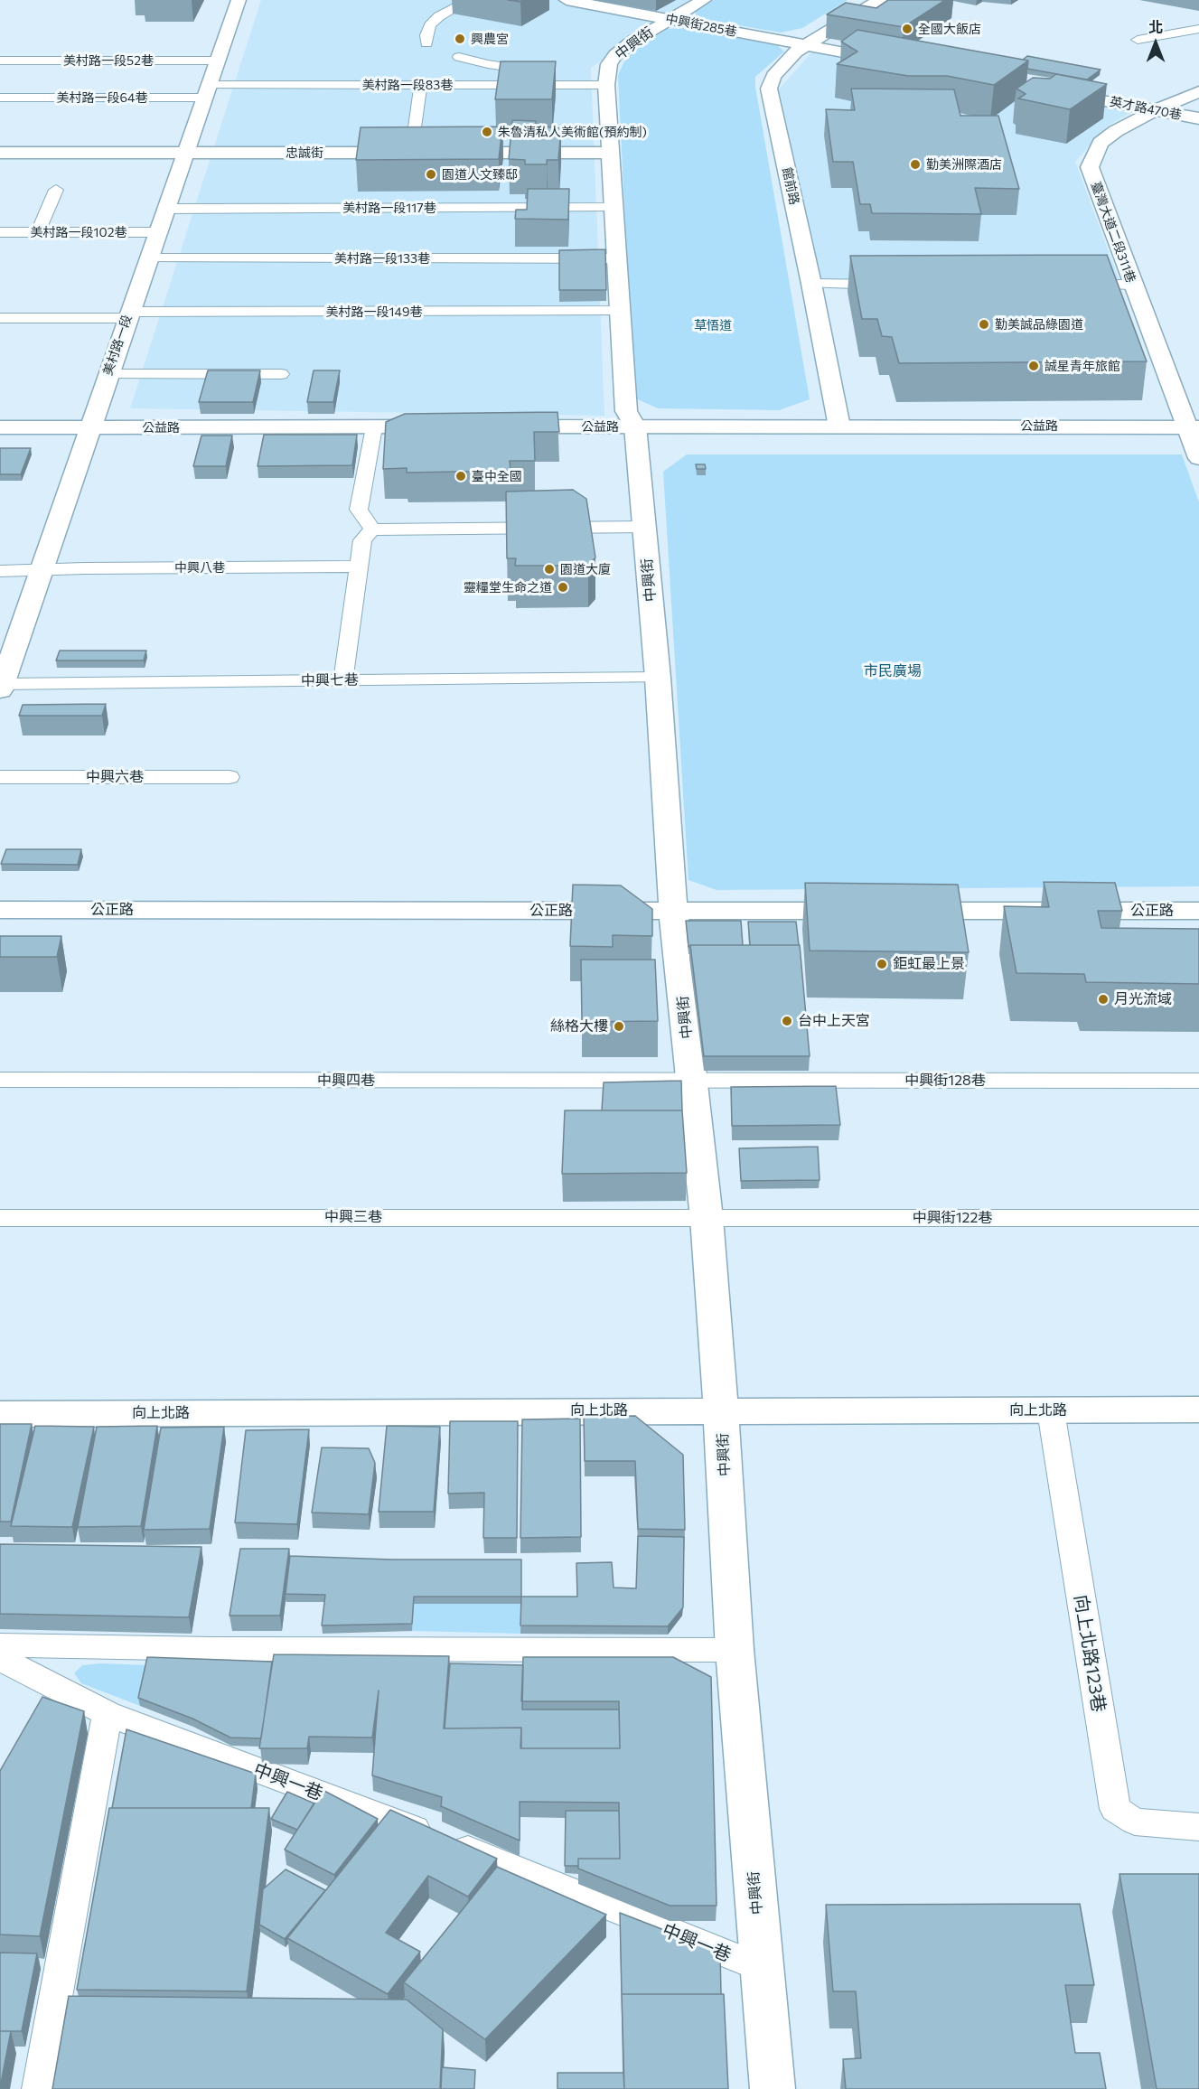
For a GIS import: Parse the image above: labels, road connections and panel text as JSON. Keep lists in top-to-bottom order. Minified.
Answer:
{"streets":{"street":["中興街285巷","中興街","英才路470巷","忠誠街","館前路","臺灣大道二段311巷","美村路一段","公益路","公正路","向上北路"],"lane":["美村路一段52巷","美村路一段83巷","美村路一段64巷","美村路一段117巷","美村路一段102巷","美村路一段133巷","美村路一段149巷","中興八巷","中興七巷","中興六巷","中興四巷","中興街128巷","中興三巷","中興街122巷","向上北路123巷","中興一巷"]},"crossings":[["中興街285巷","中興街"],["中興街285巷","館前路"],["中興街","美村路一段83巷"],["中興街","忠誠街"],["中興街","美村路一段117巷"],["中興街","美村路一段133巷"],["中興街","美村路一段149巷"],["中興街","公益路"],["中興街","中興七巷"],["中興街","公正路"],["中興街","中興四巷"],["中興街","中興街128巷"],["中興街","中興三巷"],["中興街","中興街122巷"],["中興街","向上北路"],["中興街","中興一巷"],["美村路一段52巷","美村路一段"],["美村路一段83巷","美村路一段64巷"],["美村路一段83巷","美村路一段"],["美村路一段64巷","美村路一段"],["英才路470巷","臺灣大道二段311巷"],["忠誠街","美村路一段"],["館前路","公益路"],["美村路一段117巷","美村路一段"],["美村路一段102巷","美村路一段"],["臺灣大道二段311巷","公益路"],["美村路一段133巷","美村路一段"],["美村路一段149巷","美村路一段"],["美村路一段","公益路"],["美村路一段","中興八巷"],["美村路一段","中興七巷"],["中興四巷","中興街128巷"],["中興三巷","中興街122巷"],["向上北路","向上北路123巷"]],"parks":["草悟道","市民廣場"],"places":["全國大飯店","興農宮","朱魯清私人美術館(預約制)","勤美洲際酒店","園道人文臻邸","勤美誠品綠園道","誠星青年旅館","臺中全國","園道大廈","靈糧堂生命之道","鉅虹最上景","月光流域","台中上天宮","絲格大樓"],"north":"top"}
